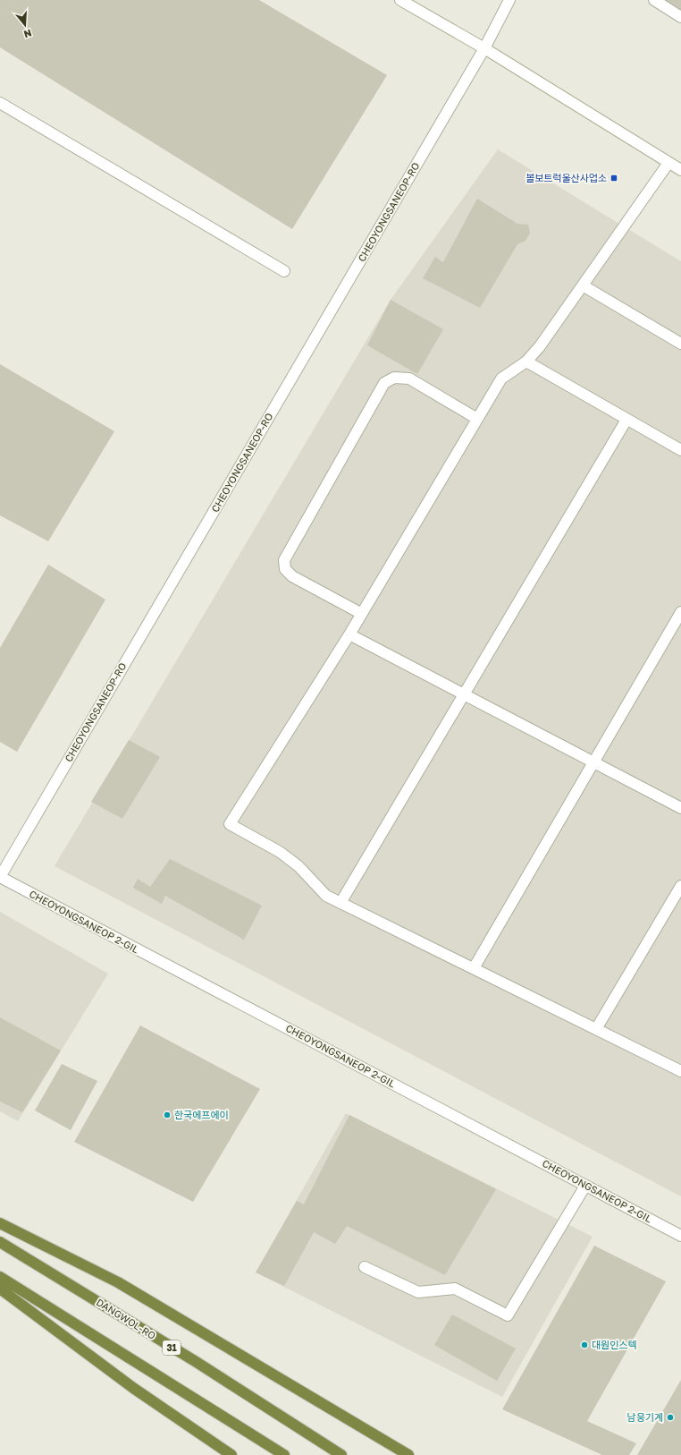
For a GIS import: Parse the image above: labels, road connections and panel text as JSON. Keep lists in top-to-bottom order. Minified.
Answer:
{"streets":{"highway":["DANGWOL-RO","31"],"street":["CHEOYONGSANEOP-RO","CHEOYONGSANEOP 2-GIL"]},"crossings":[["CHEOYONGSANEOP-RO","CHEOYONGSANEOP 2-GIL"]],"places":{"transit":["볼보트럭울산사업소"],"other":["한국에프에이","대원인스텍","남웅기계"]},"north":"bottom"}
